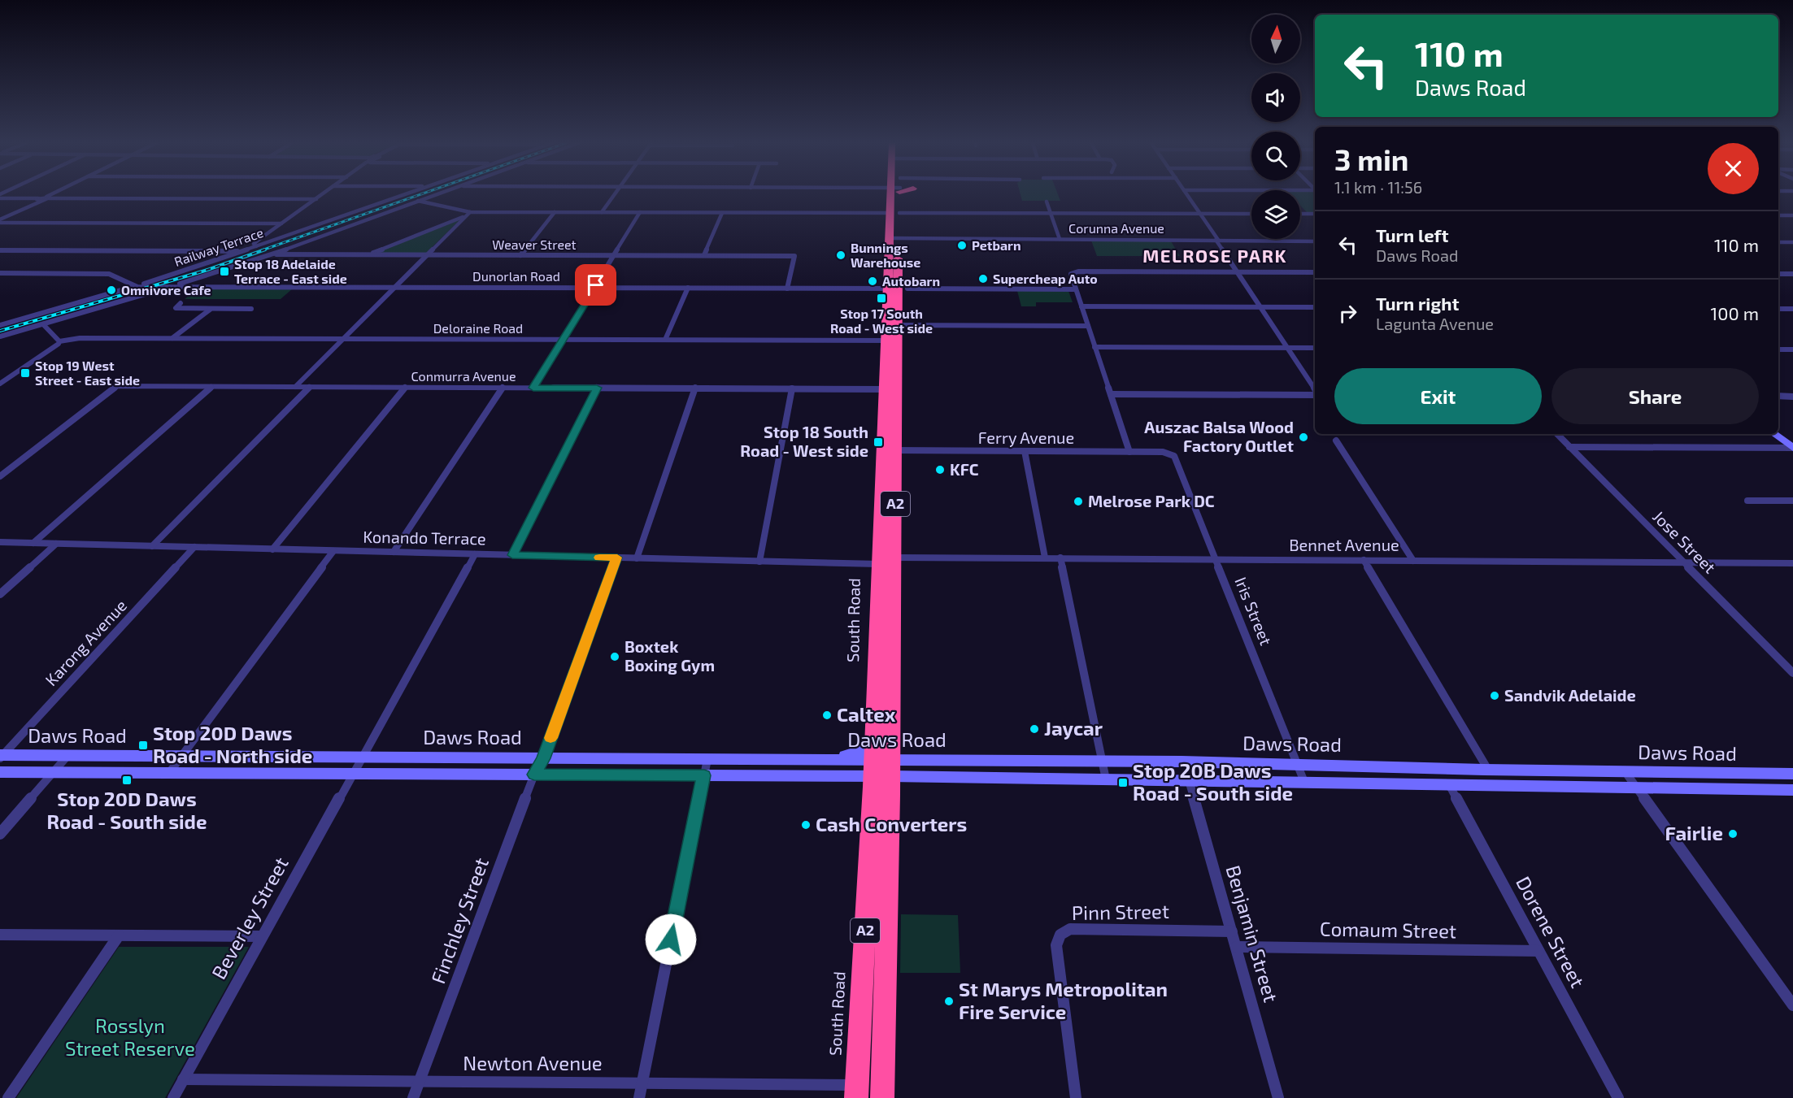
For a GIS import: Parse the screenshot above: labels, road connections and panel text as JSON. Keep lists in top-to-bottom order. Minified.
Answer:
{"streets":{"highway":["A2","South Road"],"main road":["Daws Road"],"street":["Corunna Avenue","Weaver Street","Railway Terrace","Dunorlan Road","Deloraine Road","Conmurra Avenue","Ferry Avenue","Konando Terrace","Jose Street","Bennet Avenue","Iris Street","Karong Avenue","Pinn Street","Beverley Street","Finchley Street","Comaum Street","Dorene Street","Benjamin Street","Newton Avenue"]},"crossings":[["Corunna Avenue","South Road"],["Weaver Street","Dunorlan Road"],["Railway Terrace","Dunorlan Road"],["Dunorlan Road","South Road"],["Deloraine Road","South Road"],["Conmurra Avenue","South Road"],["Ferry Avenue","Iris Street"],["Ferry Avenue","South Road"],["Konando Terrace","Bennet Avenue"],["Konando Terrace","South Road"],["Konando Terrace","Karong Avenue"],["Konando Terrace","Beverley Street"],["Konando Terrace","Finchley Street"],["Jose Street","Bennet Avenue"],["Bennet Avenue","Iris Street"],["Bennet Avenue","South Road"],["Iris Street","Daws Road"],["South Road","Daws Road"],["South Road","Newton Avenue"],["Karong Avenue","Daws Road"],["Daws Road","Beverley Street"],["Daws Road","Finchley Street"],["Daws Road","Dorene Street"],["Daws Road","Benjamin Street"],["Pinn Street","Benjamin Street"],["Beverley Street","Newton Avenue"],["Finchley Street","Newton Avenue"],["Comaum Street","Dorene Street"],["Comaum Street","Benjamin Street"]],"districts":["MELROSE PARK"],"parks":["Rosslyn Street Reserve"],"places":{"other":["Petbarn","Bunnings Warehouse","Supercheap Auto","Autobarn","Omnivore Cafe","Auszac Balsa Wood Factory Outlet","KFC","Melrose Park DC","Boxtek Boxing Gym","Sandvik Adelaide","Caltex","Jaycar","Cash Converters","Fairlie","St Marys Metropolitan Fire Service"],"transit":["Stop 18 Adelaide Terrace - East side","Stop 17 South Road - West side","Stop 19 West Street - East side","Stop 18 South Road - West side","Stop 20D Daws Road - North side","Stop 20D Daws Road - South side","Stop 20B Daws Road - South side"]},"north":"top","page":{"turn":["110 m","Daws Road"],"heading":["3 min","1.1 km · 11:56"],"list":[{"name":"Turn left","note":"Daws Road","value":"110 m"},{"name":"Turn right","note":"Lagunta Avenue","value":"100 m"}],"buttons":["Exit","Share"]}}
